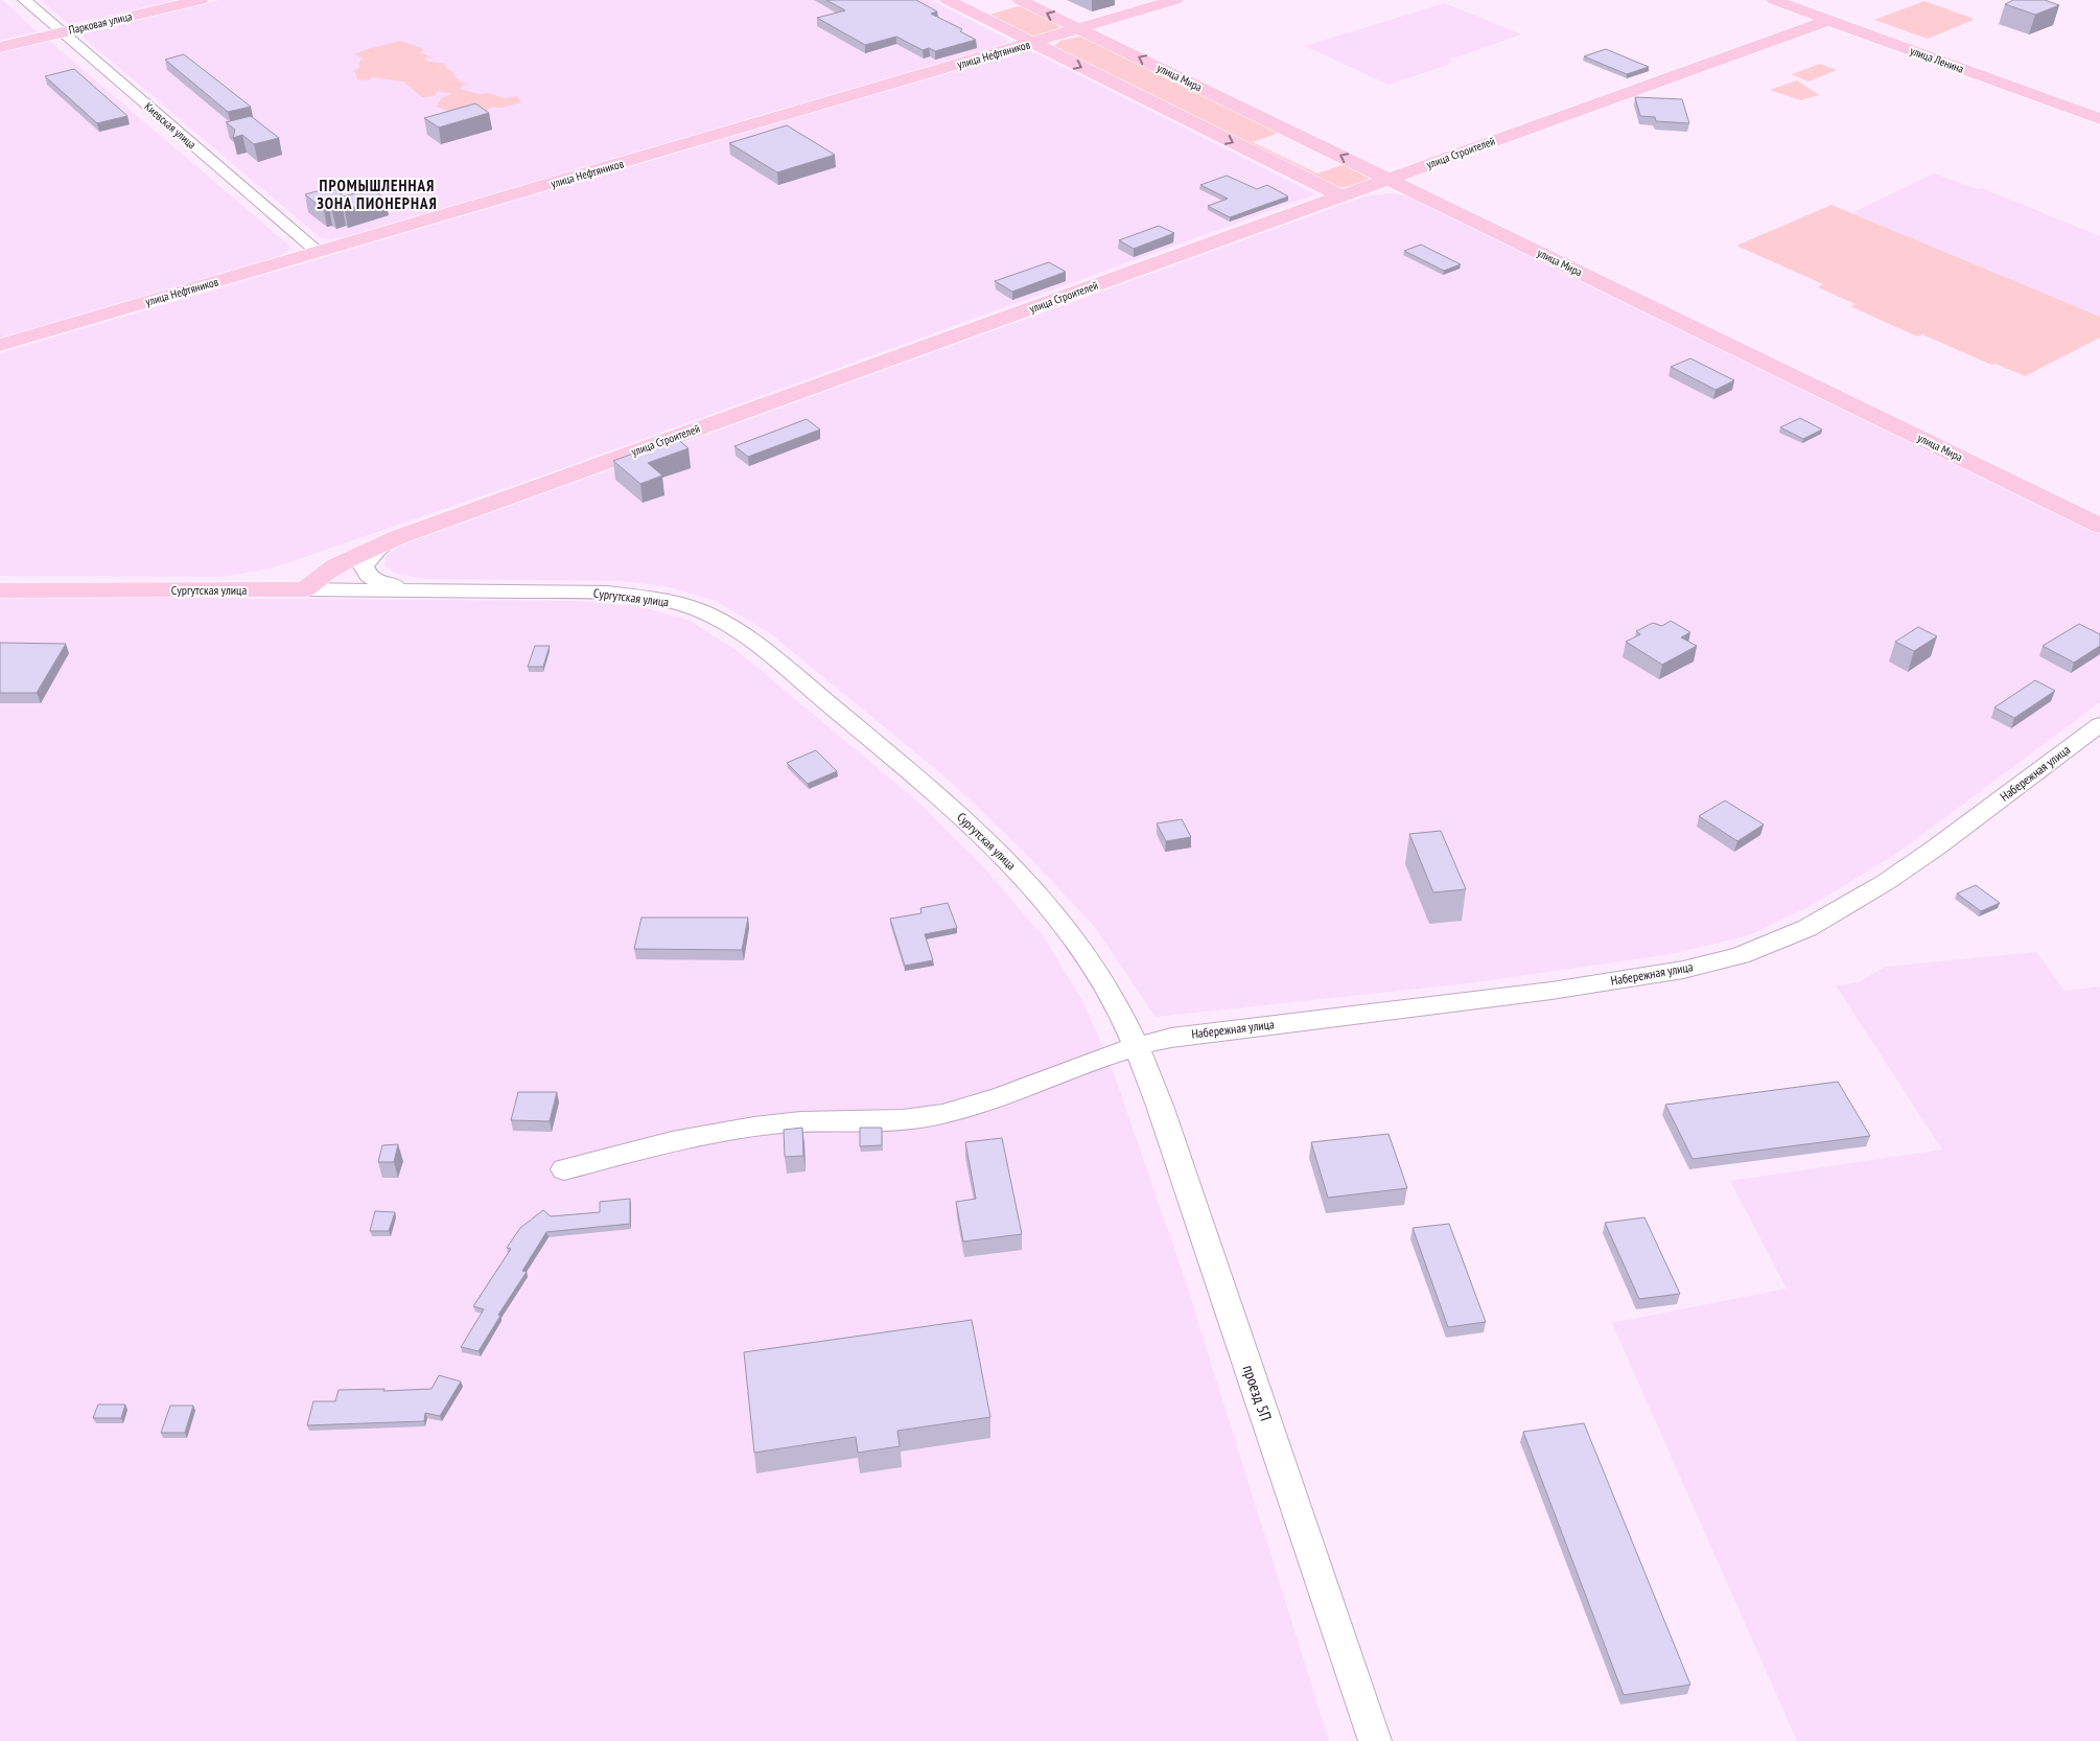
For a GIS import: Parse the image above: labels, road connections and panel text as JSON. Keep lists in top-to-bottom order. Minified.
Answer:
{"streets":{"main road":["Парковая улица","улица Нефтяников","улица Ленина","улица Мира","улица Строителей","Сургутская улица"],"street":["Киевская улица","Набережная улица","проезд 5П"]},"crossings":[["Парковая улица","Киевская улица"],["улица Нефтяников","улица Мира"],["улица Нефтяников","Киевская улица"],["улица Ленина","улица Строителей"],["улица Мира","улица Строителей"],["улица Строителей","Сургутская улица"],["Сургутская улица","Набережная улица"],["Сургутская улица","проезд 5П"],["Набережная улица","проезд 5П"]],"districts":["ПРОМЫШЛЕННАЯ ЗОНА ПИОНЕРНАЯ"]}
